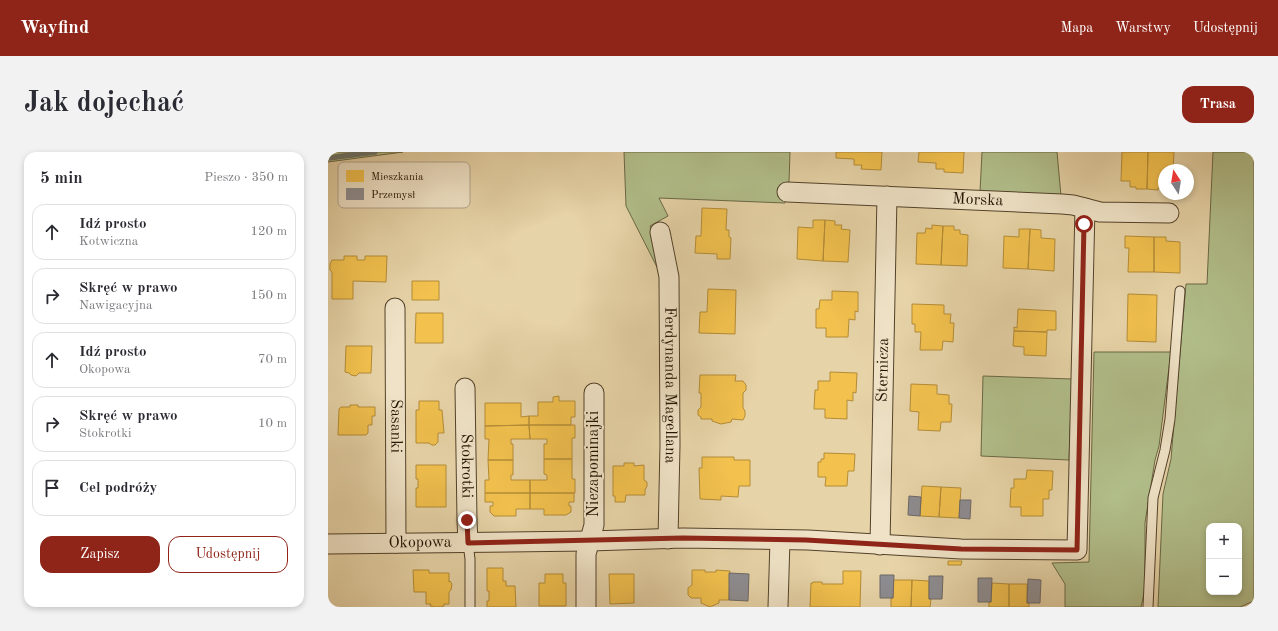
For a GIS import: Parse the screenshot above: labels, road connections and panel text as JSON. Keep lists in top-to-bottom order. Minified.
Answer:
{"streets":{"street":["Morska","Sternicza","Ferdynanda Magellana","Sasanki","Niezapominajki","Stokrotki","Okopowa"]},"crossings":[["Morska","Sternicza"],["Morska","Okopowa"],["Sternicza","Okopowa"],["Ferdynanda Magellana","Okopowa"],["Sasanki","Okopowa"],["Niezapominajki","Okopowa"],["Stokrotki","Okopowa"]],"legend":["Mieszkania","Przemysł"],"north":"top","page":{"header":"Wayfind","nav":["Mapa","Warstwy","Udostępnij"],"buttons":["Trasa",["Zapisz","Udostępnij"]],"title":"Jak dojechać","heading":["5 min","Pieszo · 350 m"],"list":[["Idź prosto","Kotwiczna","120 m"],["Skręć w prawo","Nawigacyjna","150 m"],["Idź prosto","Okopowa","70 m"],["Skręć w prawo","Stokrotki","10 m"],"Cel podróży"],"map_buttons":["+","−"]}}
